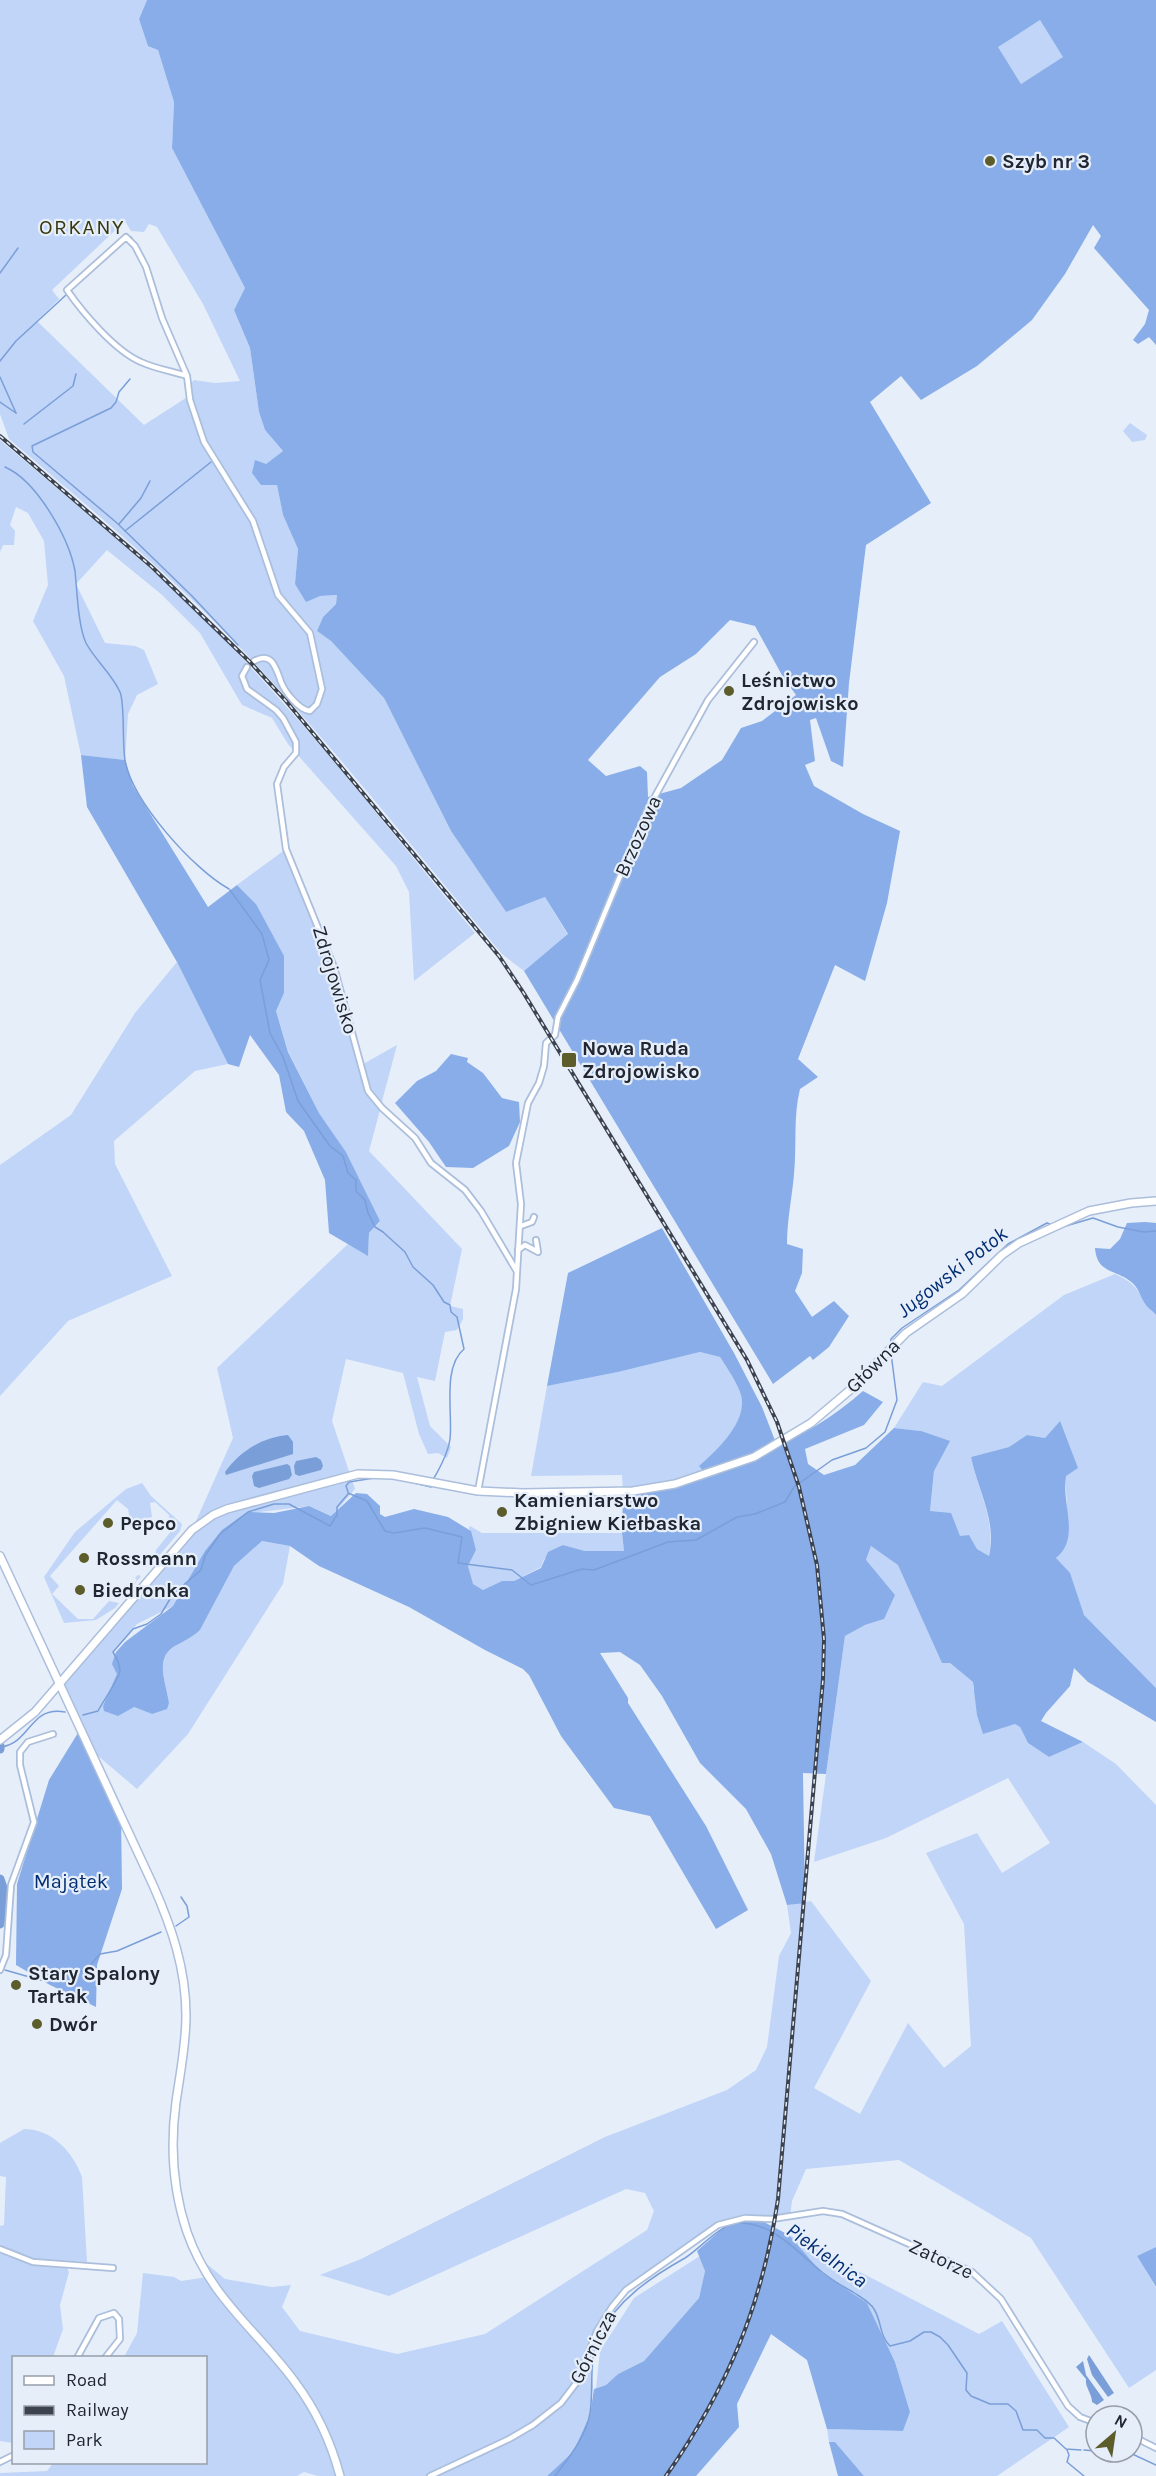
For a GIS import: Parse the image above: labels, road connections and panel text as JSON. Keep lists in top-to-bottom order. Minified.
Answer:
{"streets":{"street":["Brzozowa","Zdrojowisko","Główna","Zatorze","Górnicza"]},"crossings":[["Zatorze","Górnicza"]],"districts":["ORKANY"],"water":["Jugowski Potok","Piekielnica"],"parks":["Majątek"],"places":{"other":["Szyb nr 3","Leśnictwo Zdrojowisko","Kamieniarstwo Zbigniew Kiełbaska","Pepco","Rossmann","Biedronka","Stary Spalony Tartak","Dwór"],"transit":["Nowa Ruda Zdrojowisko"]},"legend":["Road","Railway","Park"],"north":"top right"}
